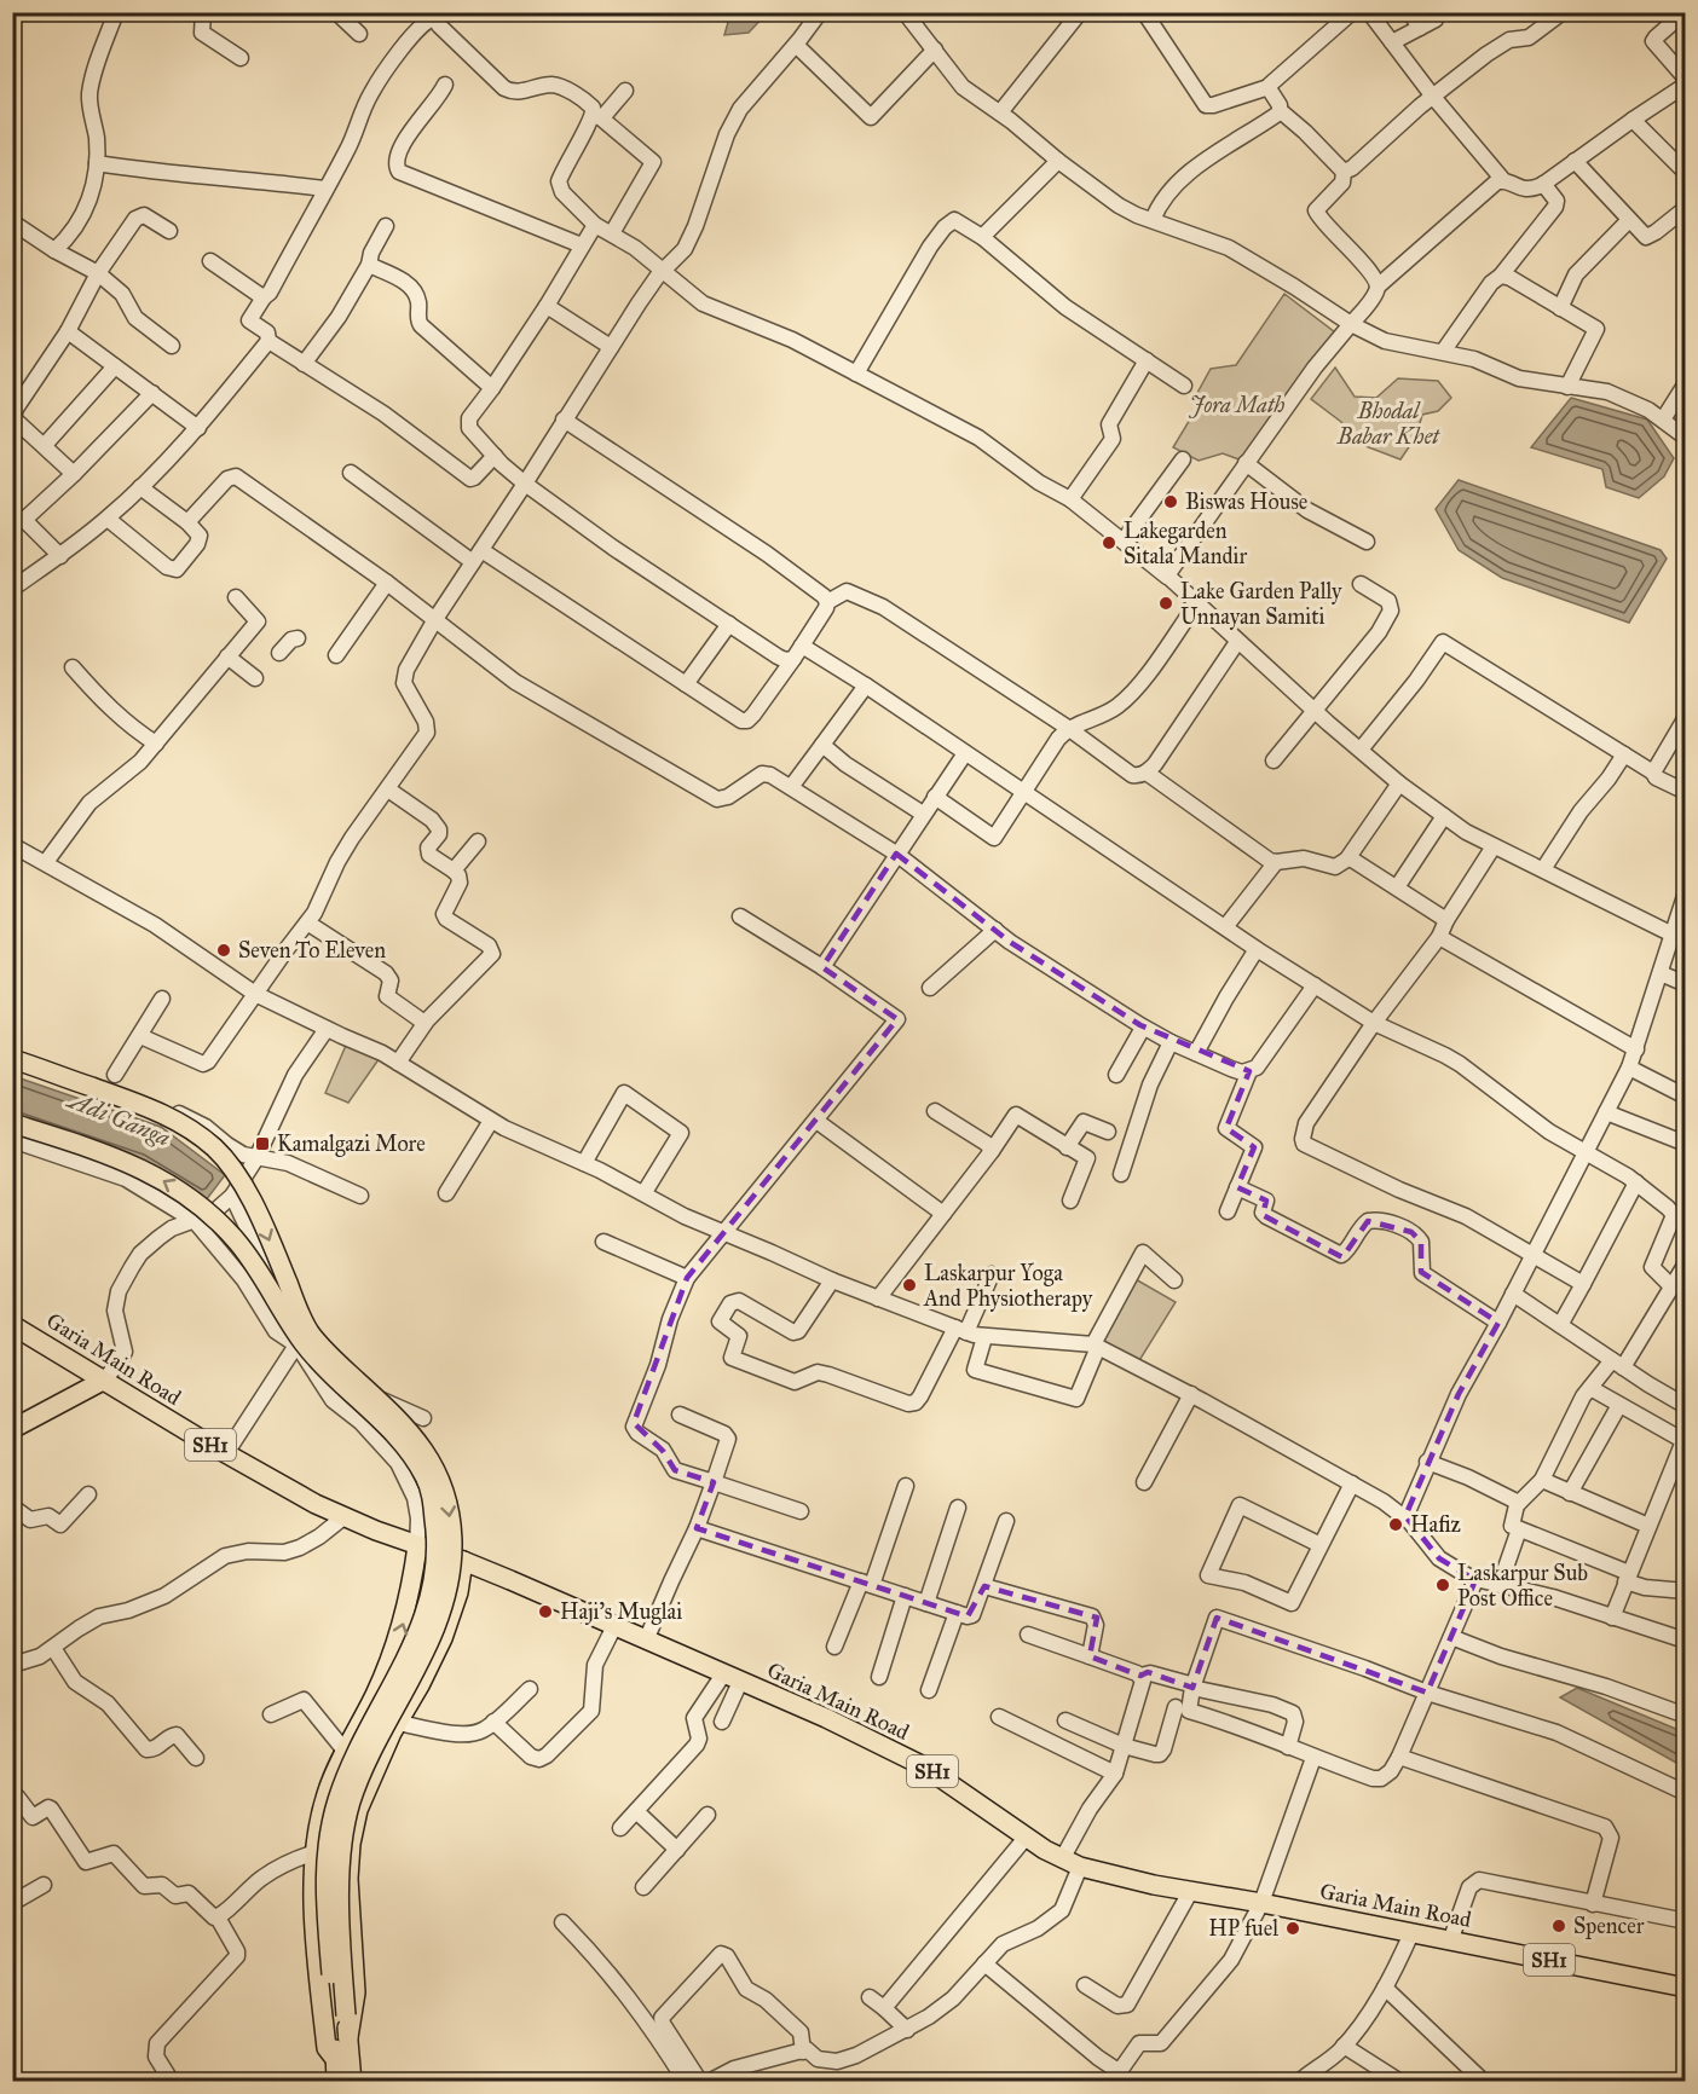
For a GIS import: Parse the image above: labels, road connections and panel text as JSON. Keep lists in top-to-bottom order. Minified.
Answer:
{"streets":{"main road":["Garia Main Road","SH1"]},"water":["Adi Ganga"],"parks":["Jora Math","Bhodal Babar Khet"],"places":{"other":["Biswas House","Lakegarden Sitala Mandir","Lake Garden Pally Unnayan Samiti","Seven To Eleven","Laskarpur Yoga And Physiotherapy","Hafiz","Laskarpur Sub Post Office","Haji's Muglai","Spencer","HP fuel"],"transit":["Kamalgazi More"]}}
